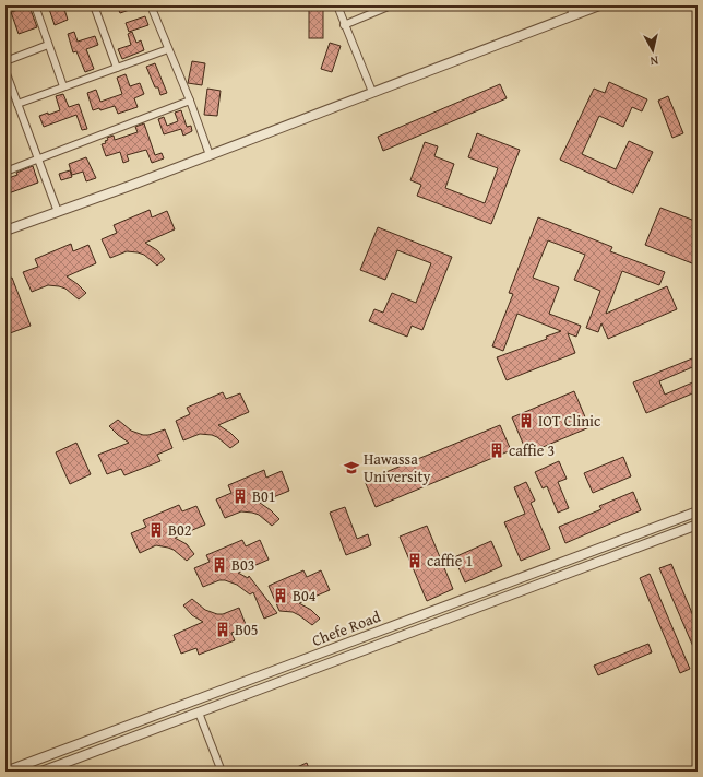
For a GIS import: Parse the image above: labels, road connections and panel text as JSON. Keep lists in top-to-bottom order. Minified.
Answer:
{"streets":{"street":["Chefe Road"]},"places":{"building":["IOT Clinic","caffie 3","B01","B02","caffie 1","B03","B04","B05"],"school or university":["Hawassa University"]},"north":"bottom"}
